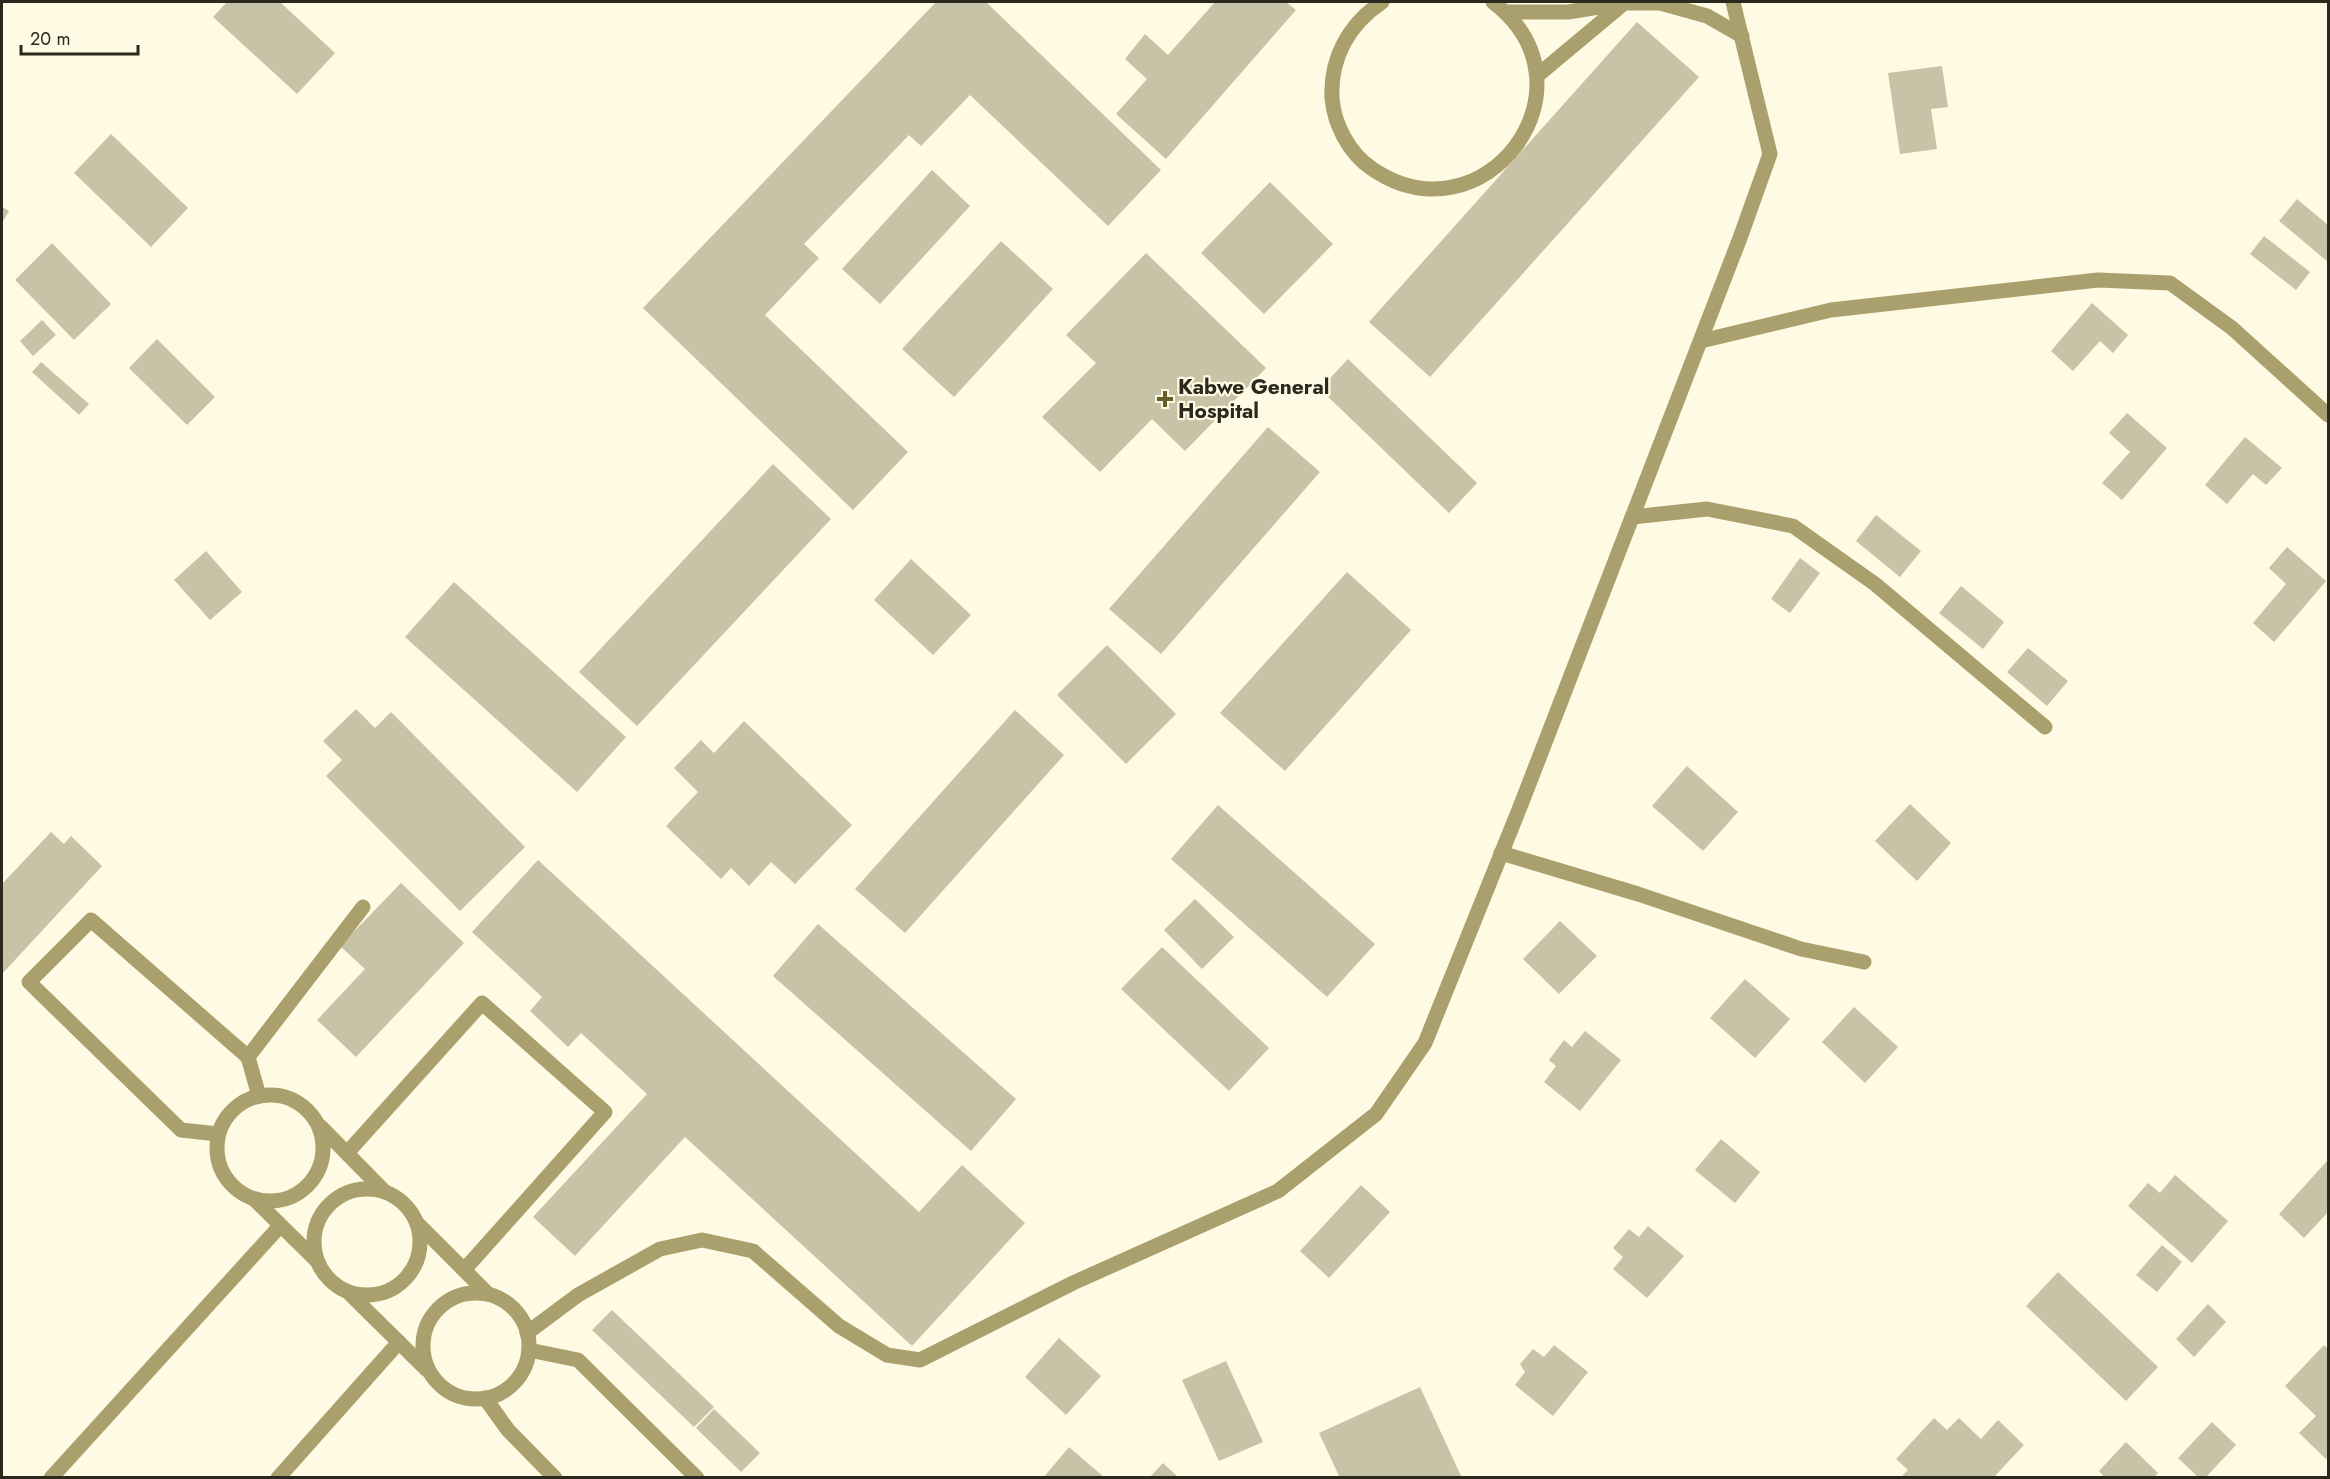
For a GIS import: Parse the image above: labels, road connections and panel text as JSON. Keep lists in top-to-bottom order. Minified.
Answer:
{"places":{"health":["Kabwe General Hospital"]},"scale_bar":"20 m"}
